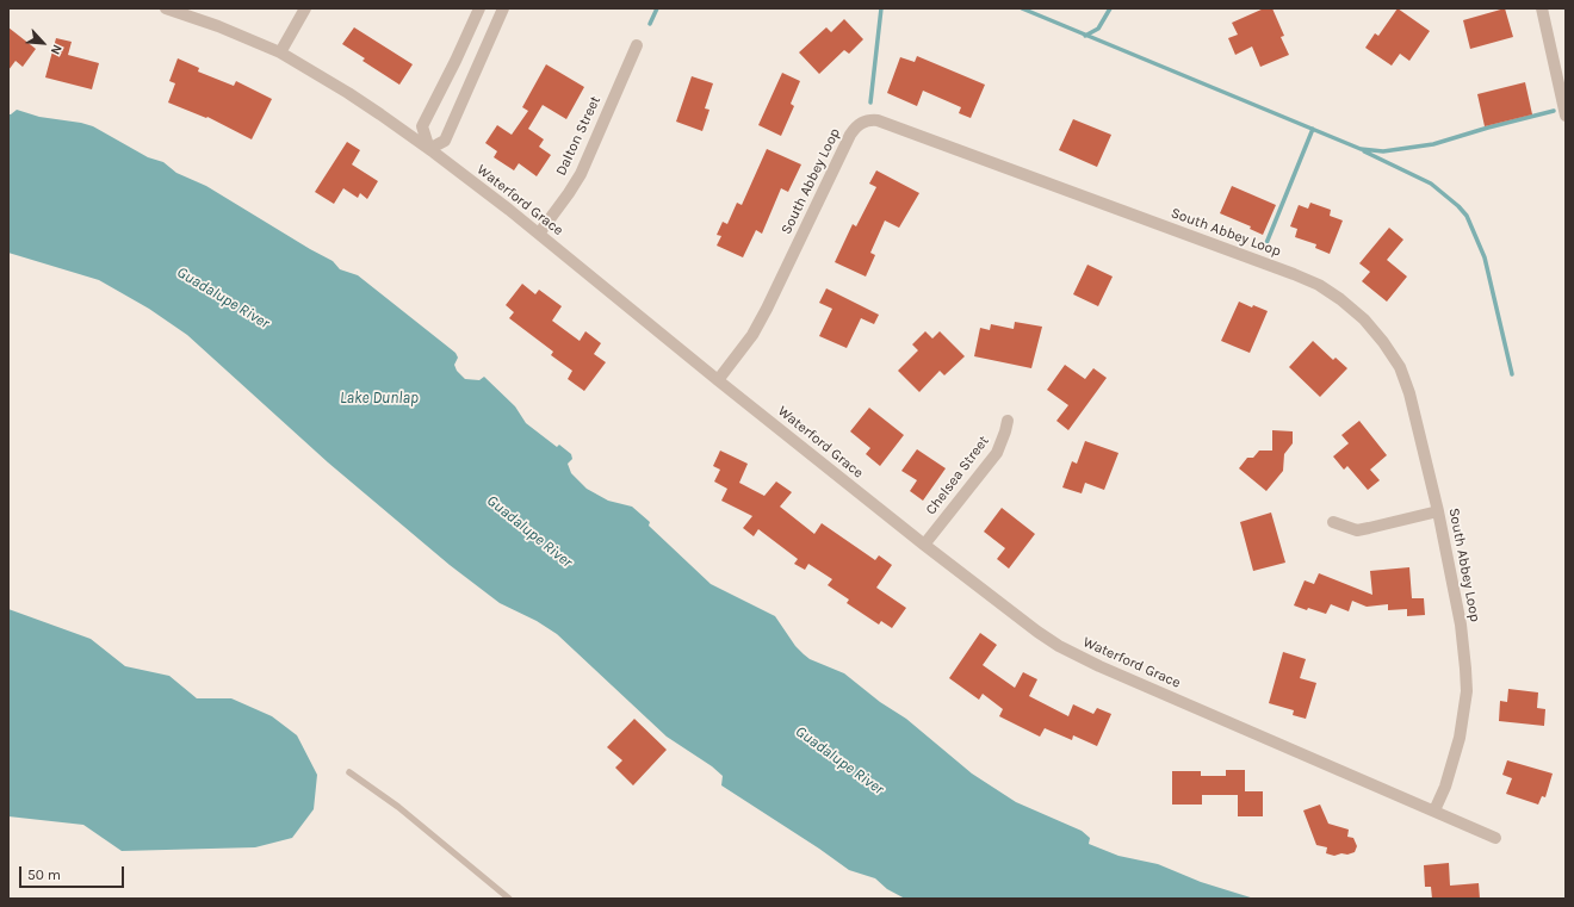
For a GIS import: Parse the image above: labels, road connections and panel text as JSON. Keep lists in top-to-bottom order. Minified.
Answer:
{"streets":{"street":["Dalton Street","South Abbey Loop","Waterford Grace","Chelsea Street"]},"crossings":[["Dalton Street","Waterford Grace"],["South Abbey Loop","Waterford Grace"],["Waterford Grace","Chelsea Street"]],"water":["Guadalupe River","Lake Dunlap"],"scale_bar":"50 m","north":"bottom right"}
